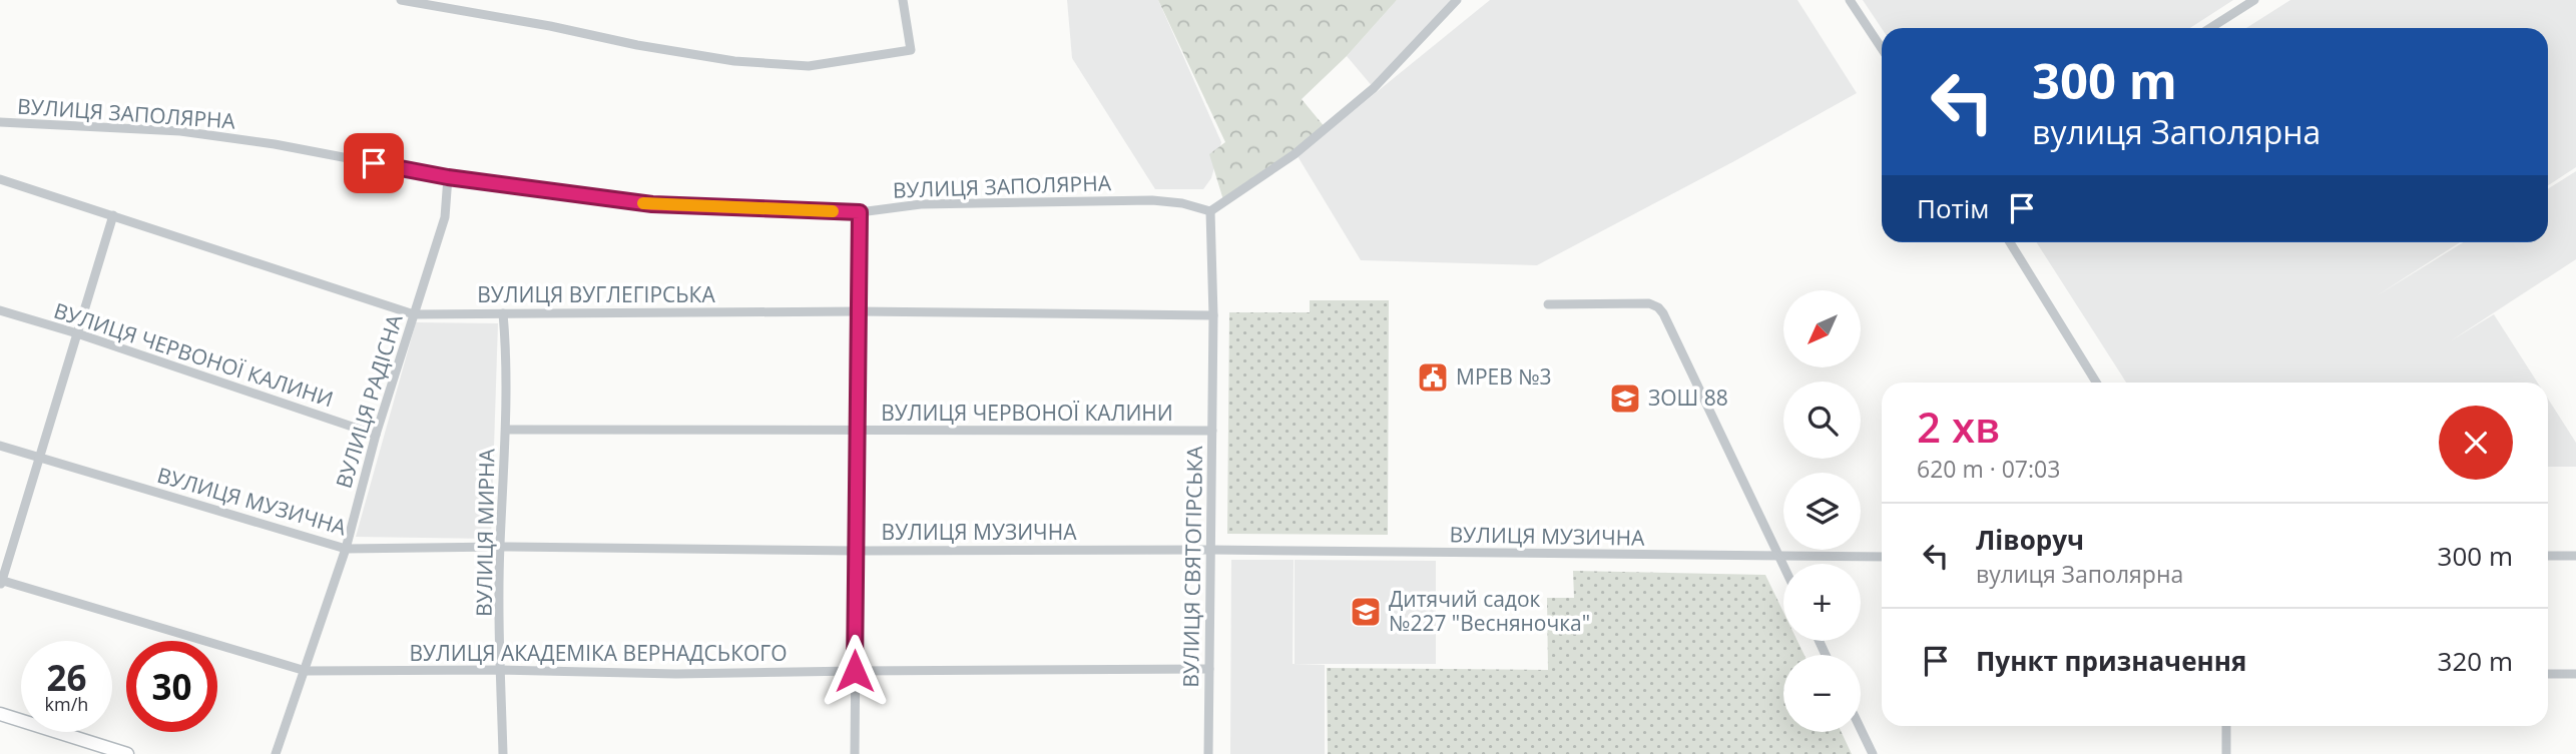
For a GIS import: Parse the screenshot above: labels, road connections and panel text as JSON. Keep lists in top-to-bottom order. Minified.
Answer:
{"streets":{"street":["ВУЛИЦЯ ЗАПОЛЯРНА","ВУЛИЦЯ ВУГЛЕГІРСЬКА","ВУЛИЦЯ ЧЕРВОНОЇ КАЛИНИ","ВУЛИЦЯ РАДІСНА","ВУЛИЦЯ МУЗИЧНА","ВУЛИЦЯ МИРНА","ВУЛИЦЯ СВЯТОГІРСЬКА","ВУЛИЦЯ АКАДЕМІКА ВЕРНАДСЬКОГО"]},"crossings":[["ВУЛИЦЯ ЗАПОЛЯРНА","ВУЛИЦЯ РАДІСНА"],["ВУЛИЦЯ ЗАПОЛЯРНА","ВУЛИЦЯ СВЯТОГІРСЬКА"],["ВУЛИЦЯ ВУГЛЕГІРСЬКА","ВУЛИЦЯ РАДІСНА"],["ВУЛИЦЯ ВУГЛЕГІРСЬКА","ВУЛИЦЯ МИРНА"],["ВУЛИЦЯ ВУГЛЕГІРСЬКА","ВУЛИЦЯ СВЯТОГІРСЬКА"],["ВУЛИЦЯ ЧЕРВОНОЇ КАЛИНИ","ВУЛИЦЯ РАДІСНА"],["ВУЛИЦЯ ЧЕРВОНОЇ КАЛИНИ","ВУЛИЦЯ МИРНА"],["ВУЛИЦЯ ЧЕРВОНОЇ КАЛИНИ","ВУЛИЦЯ СВЯТОГІРСЬКА"],["ВУЛИЦЯ РАДІСНА","ВУЛИЦЯ МУЗИЧНА"],["ВУЛИЦЯ РАДІСНА","ВУЛИЦЯ АКАДЕМІКА ВЕРНАДСЬКОГО"],["ВУЛИЦЯ МУЗИЧНА","ВУЛИЦЯ МИРНА"],["ВУЛИЦЯ МУЗИЧНА","ВУЛИЦЯ СВЯТОГІРСЬКА"],["ВУЛИЦЯ МИРНА","ВУЛИЦЯ АКАДЕМІКА ВЕРНАДСЬКОГО"],["ВУЛИЦЯ СВЯТОГІРСЬКА","ВУЛИЦЯ АКАДЕМІКА ВЕРНАДСЬКОГО"]],"places":{"public building":["МРЕВ №3"],"school or university":["ЗОШ 88","Дитячий садок №227 \"Весняночка\""]},"north":"bottom left","page":{"turn":["300 m","вулиця Заполярна"],"then":"Потім","map_buttons":["+","−"],"heading":["2 хв","620 m · 07:03"],"list":[{"name":"Ліворуч","note":"вулиця Заполярна","value":"300 m"},{"name":"Пункт призначення","value":"320 m"}],"speed":"26 km/h","limit":"30"}}
